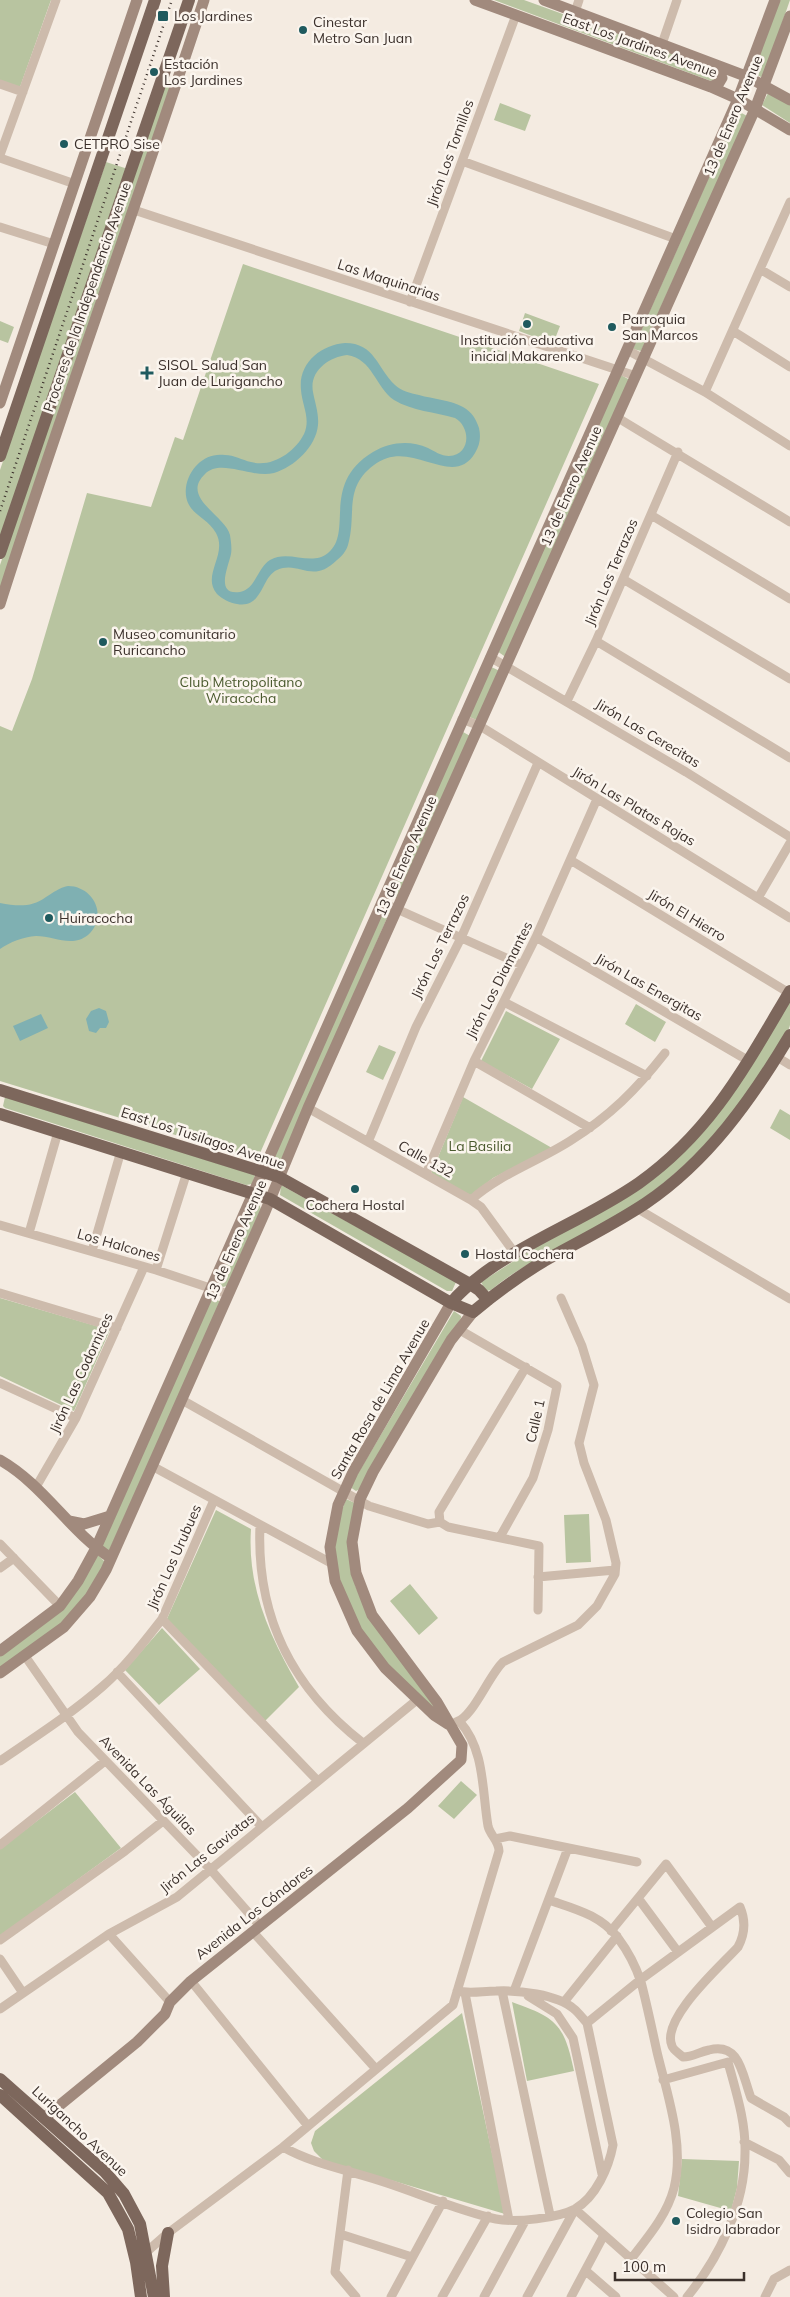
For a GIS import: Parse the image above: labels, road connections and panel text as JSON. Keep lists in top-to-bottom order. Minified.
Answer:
{"streets":{"main road":["East Los Jardines Avenue","13 de Enero Avenue","Proceres de la Independencia Avenue","East Los Tusilagos Avenue","Santa Rosa de Lima Avenue","Avenida Los Cóndores","Lurigancho Avenue"],"street":["Jirón Los Tornillos","Las Maquinarias","Jirón Los Terrazos","Jirón Las Cerecitas","Jirón Las Platas Rojas","Jirón El Hierro","Jirón Los Diamantes","Jirón Las Energitas","Calle 132","Los Halcones","Jirón Las Codornices","Calle 1","Jirón Los Urubues","Avenida Las Águilas","Jirón Las Gaviotas"]},"crossings":[["East Los Jardines Avenue","13 de Enero Avenue"],["East Los Jardines Avenue","Jirón Los Tornillos"],["13 de Enero Avenue","Las Maquinarias"],["13 de Enero Avenue","Jirón Las Cerecitas"],["13 de Enero Avenue","Jirón Las Platas Rojas"],["13 de Enero Avenue","East Los Tusilagos Avenue"],["13 de Enero Avenue","Calle 132"],["13 de Enero Avenue","Los Halcones"],["13 de Enero Avenue","Avenida Las Águilas"],["Jirón Los Tornillos","Las Maquinarias"],["Las Maquinarias","Proceres de la Independencia Avenue"],["Jirón Los Terrazos","Jirón Las Cerecitas"],["Jirón Los Terrazos","Jirón Las Platas Rojas"],["Jirón Los Terrazos","Calle 132"],["Jirón Las Platas Rojas","Jirón Los Diamantes"],["Jirón El Hierro","Jirón Los Diamantes"],["Jirón El Hierro","Santa Rosa de Lima Avenue"],["Jirón Los Diamantes","Jirón Las Energitas"],["Jirón Los Diamantes","Calle 132"],["Jirón Las Energitas","Santa Rosa de Lima Avenue"],["East Los Tusilagos Avenue","Santa Rosa de Lima Avenue"],["Calle 132","Santa Rosa de Lima Avenue"],["Los Halcones","Jirón Las Codornices"],["Santa Rosa de Lima Avenue","Jirón Las Gaviotas"],["Santa Rosa de Lima Avenue","Avenida Los Cóndores"],["Jirón Los Urubues","Avenida Las Águilas"],["Avenida Las Águilas","Jirón Las Gaviotas"],["Avenida Las Águilas","Avenida Los Cóndores"],["Avenida Los Cóndores","Lurigancho Avenue"]],"parks":["Club Metropolitano Wiracocha","La Basilia"],"places":{"transit":["Los Jardines"],"other":["Cinestar Metro San Juan","Estación Los Jardines","CETPRO Sise","Institución educativa inicial Makarenko","Parroquia San Marcos","Museo comunitario Ruricancho","Huiracocha","Cochera Hostal","Hostal Cochera","Colegio San Isidro labrador"],"health":["SISOL Salud San Juan de Lurigancho"]},"scale_bar":"100 m"}
